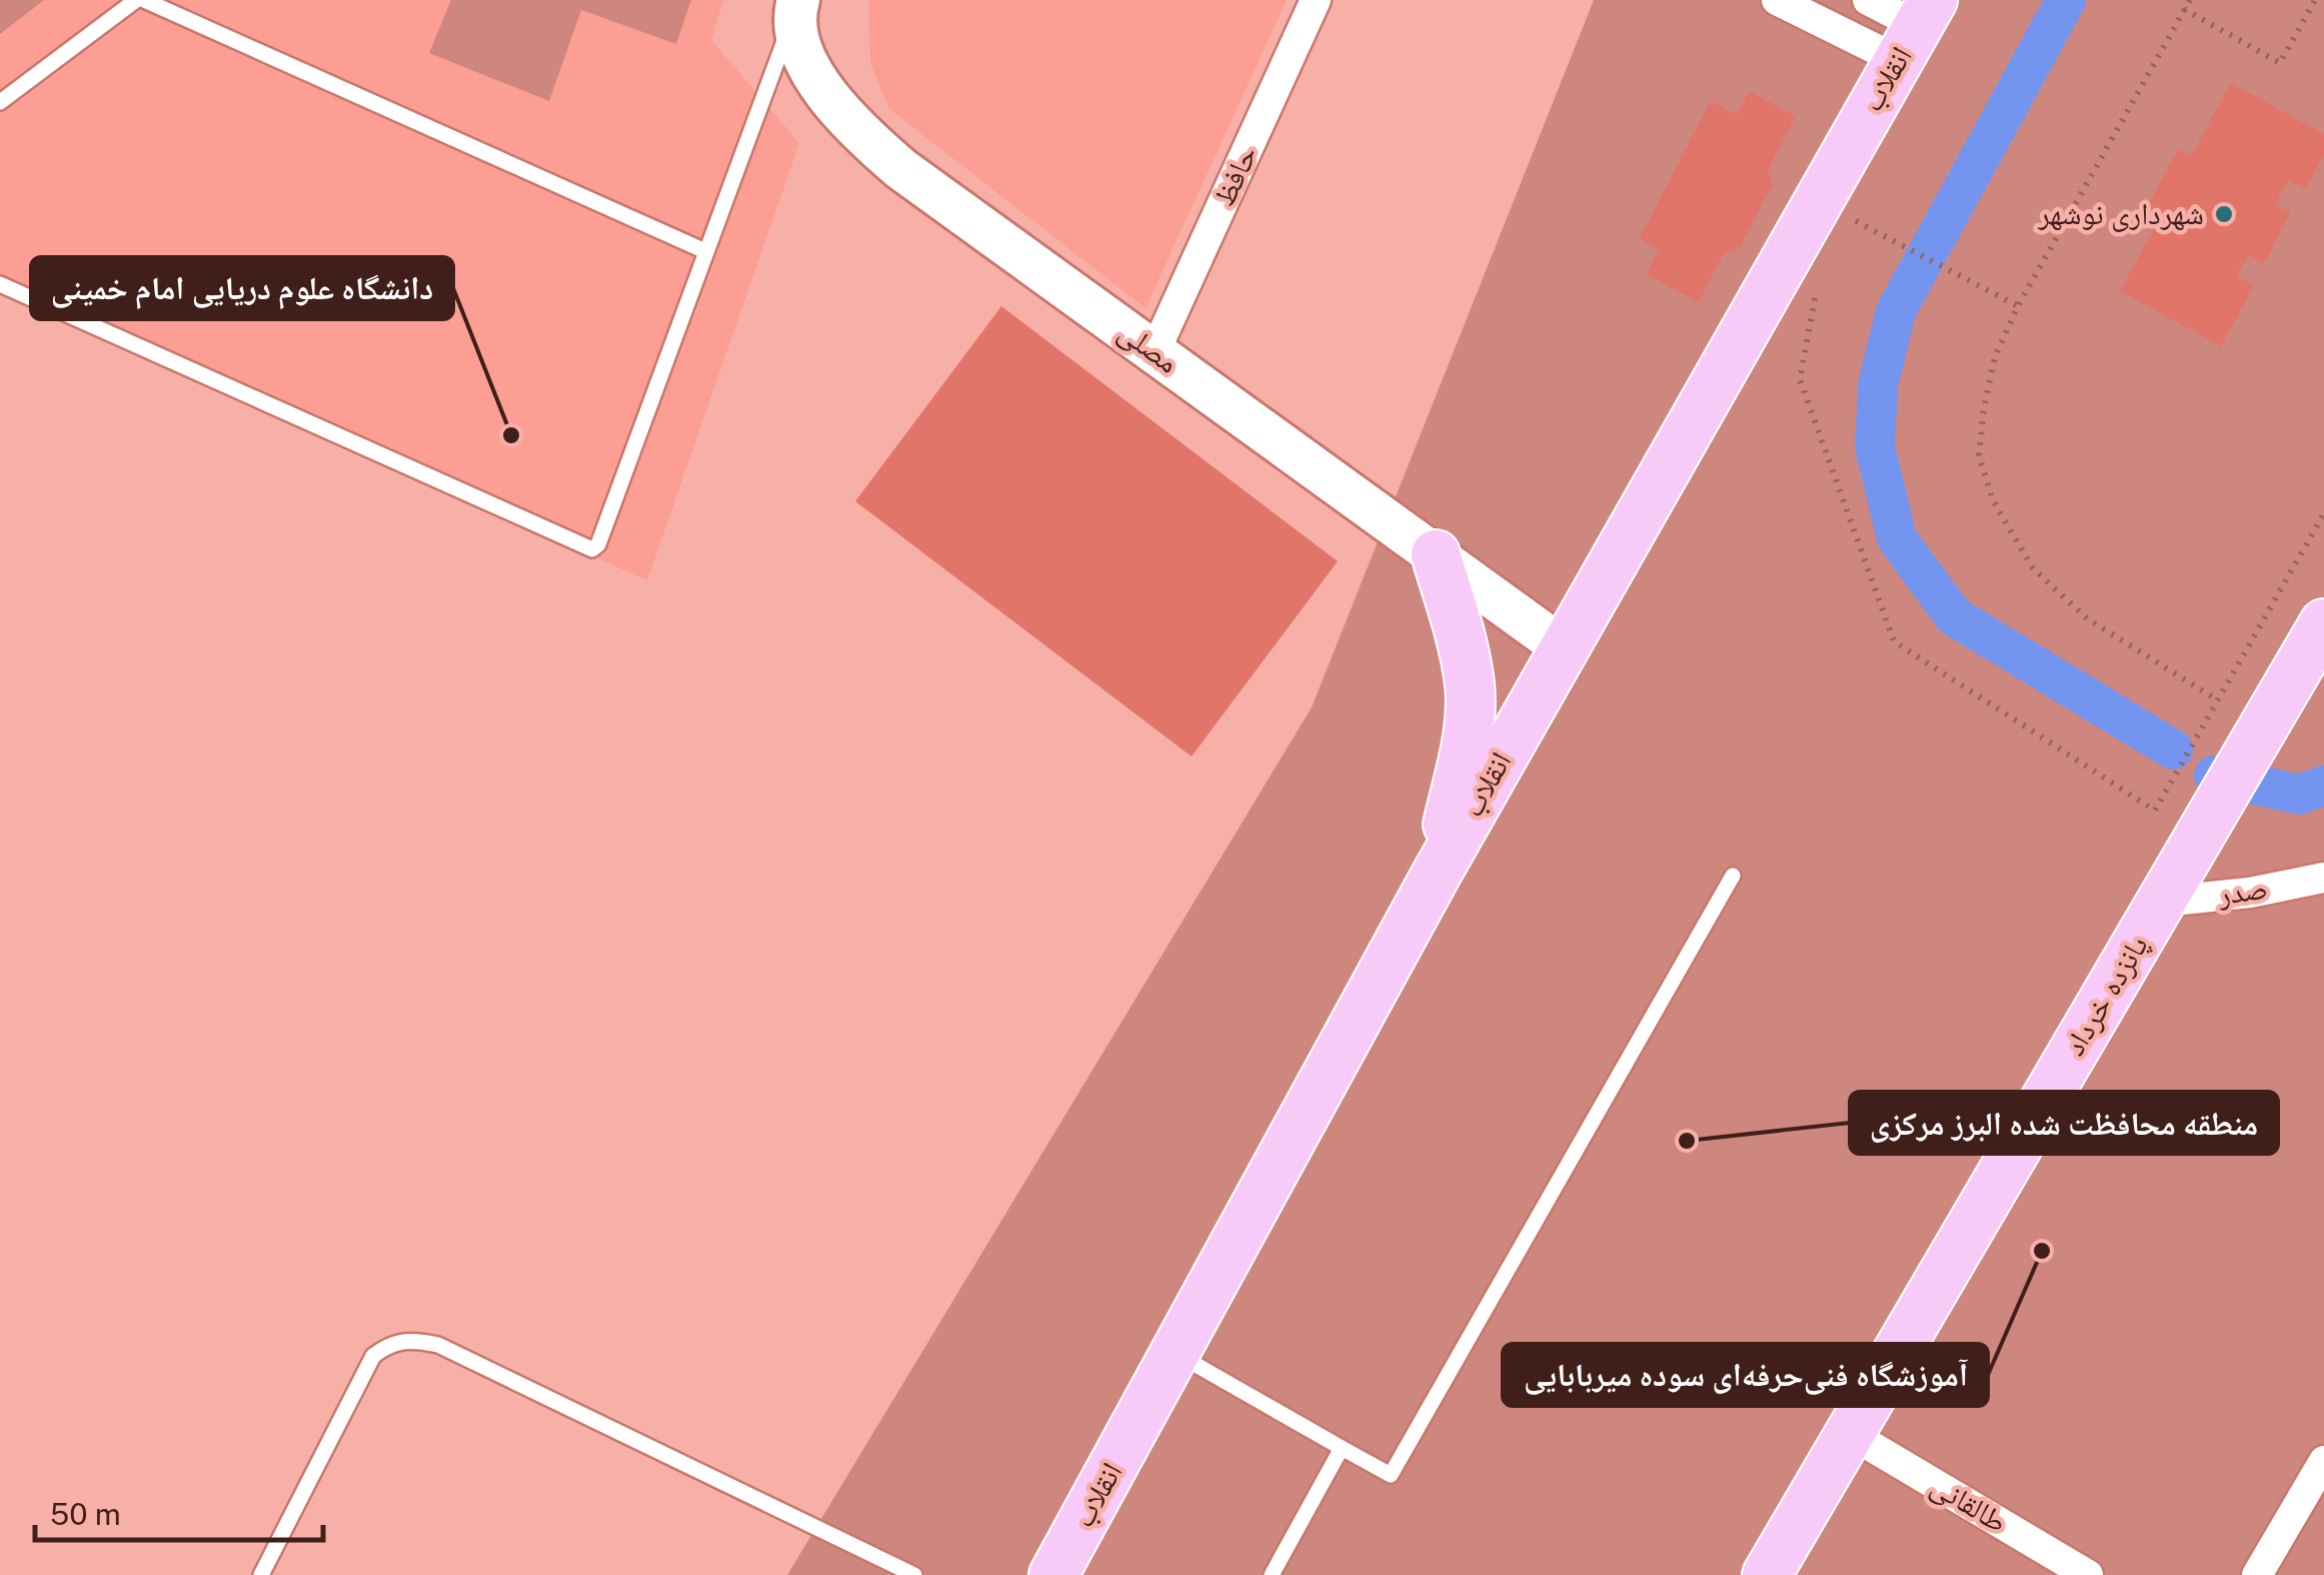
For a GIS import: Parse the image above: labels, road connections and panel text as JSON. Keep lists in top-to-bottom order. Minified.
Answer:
{"streets":{"main road":["انقلاب","پانزده خرداد"],"street":["حافظ","مصلی","صدر","طالقانی"]},"crossings":[["انقلاب","مصلی"],["حافظ","مصلی"],["صدر","پانزده خرداد"],["پانزده خرداد","طالقانی"]],"places":["شهرداری نوشهر","دانشگاه علوم دریایی امام خمینی","منطقه محافظت شده البرز مرکزی","آموزشگاه فنی‌حرفه‌ای سوده میربابایی"],"scale_bar":"50 m"}
